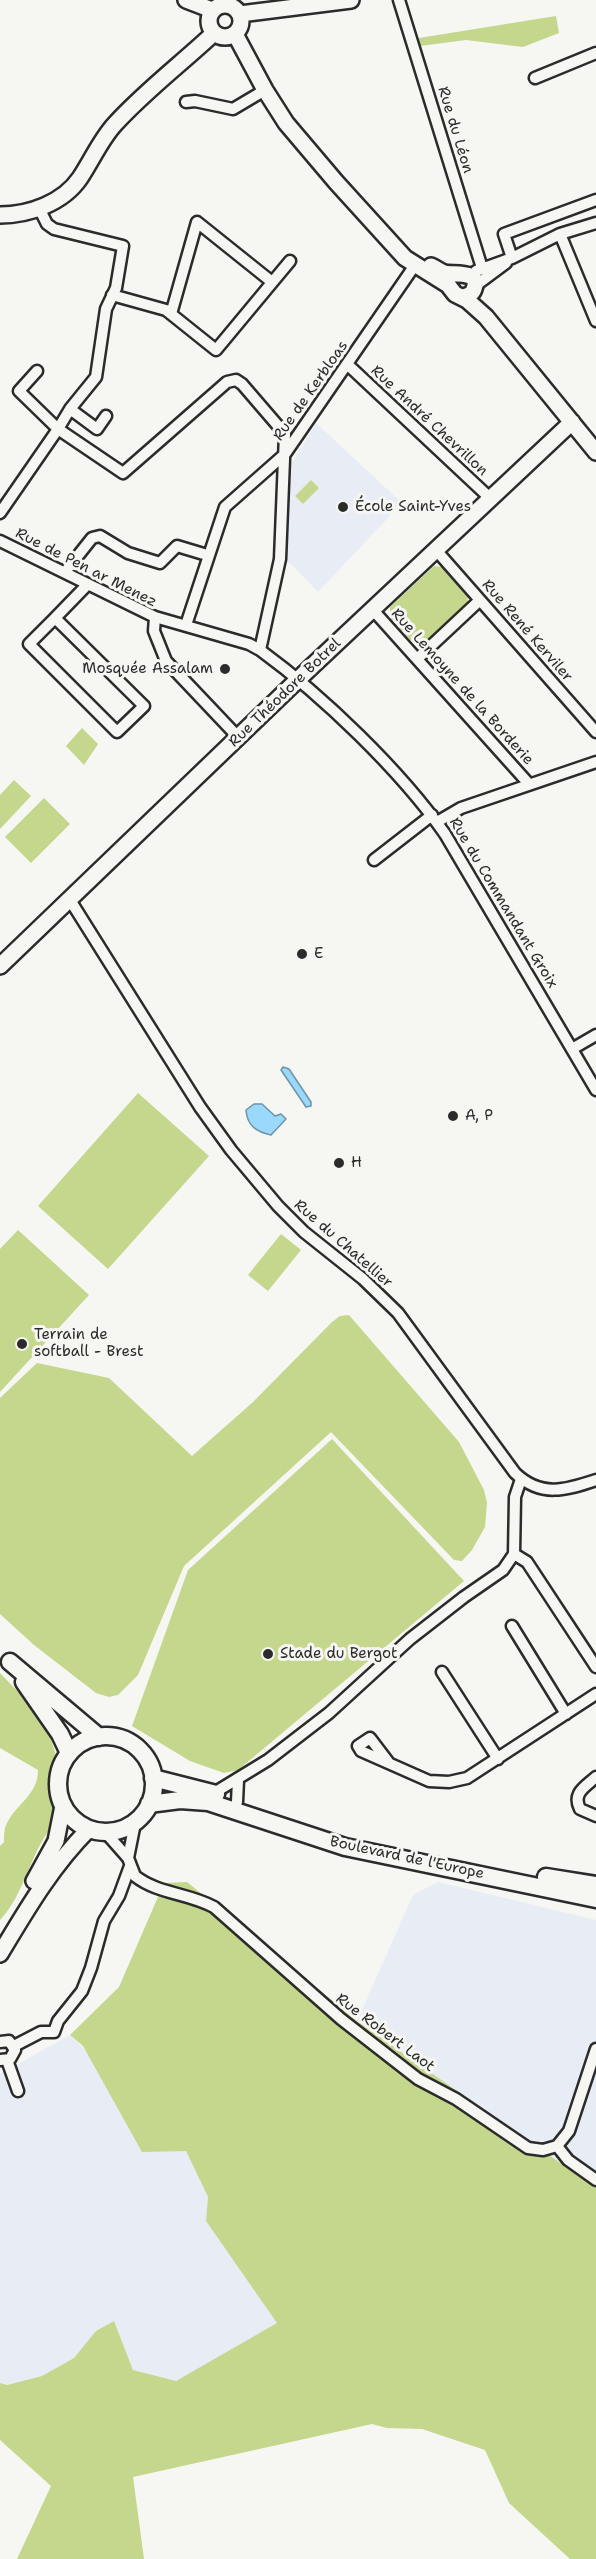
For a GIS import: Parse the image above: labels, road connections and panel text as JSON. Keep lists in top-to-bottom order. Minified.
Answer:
{"streets":{"main road":["Boulevard de l'Europe"],"street":["Rue du Léon","Rue de Kerbloas","Rue André Chevrillon","Rue de Pen ar Menez","Rue René Kerviler","Rue Lemoyne de la Borderie","Rue Théodore Botrel","Rue du Commandant Groix","Rue du Chatellier","Rue Robert Laot"]},"crossings":[["Rue de Kerbloas","Rue André Chevrillon"],["Rue de Kerbloas","Rue du Commandant Groix"],["Rue André Chevrillon","Rue Théodore Botrel"],["Rue de Pen ar Menez","Rue Théodore Botrel"],["Rue de Pen ar Menez","Rue du Commandant Groix"],["Rue René Kerviler","Rue Théodore Botrel"],["Rue Lemoyne de la Borderie","Rue Théodore Botrel"],["Rue Théodore Botrel","Rue du Commandant Groix"],["Rue Théodore Botrel","Rue du Chatellier"],["Boulevard de l'Europe","Rue Robert Laot"]],"places":["École Saint-Yves","Mosquée Assalam","E","A, P","H","Terrain de softball - Brest","Stade du Bergot"]}
